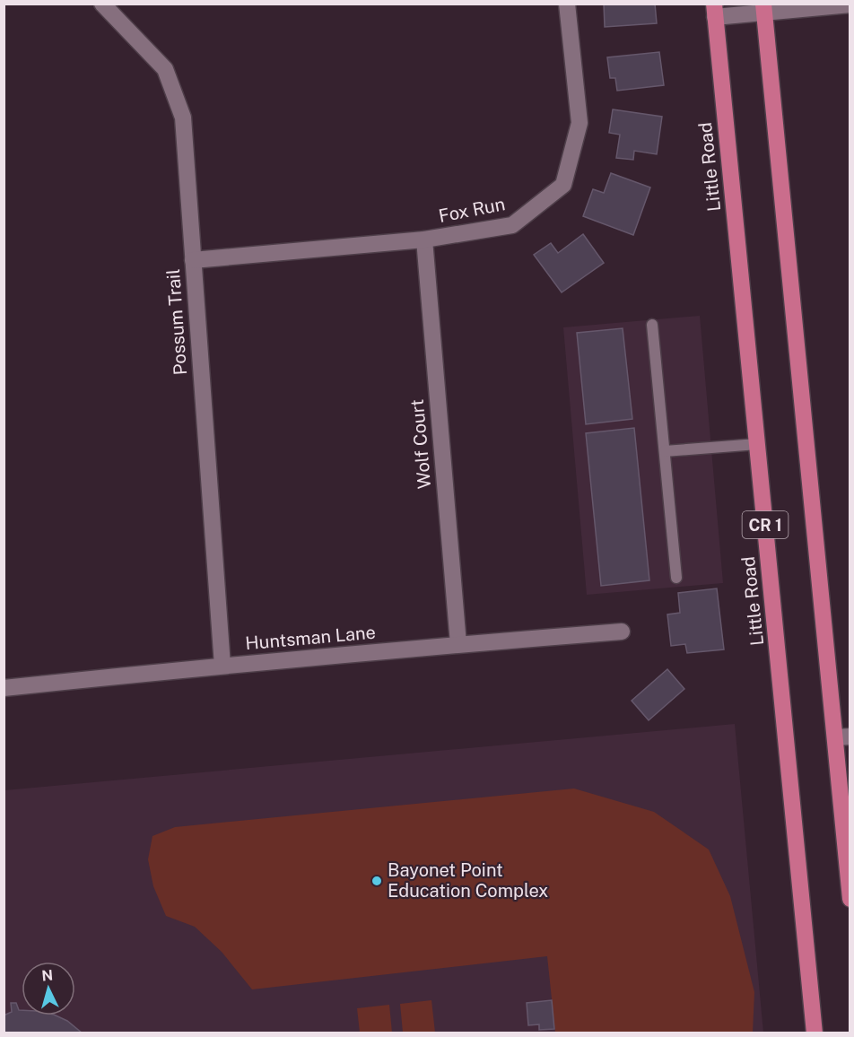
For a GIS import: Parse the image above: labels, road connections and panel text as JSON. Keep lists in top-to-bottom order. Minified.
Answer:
{"streets":{"main road":["Little Road","CR 1"],"street":["Fox Run","Possum Trail","Wolf Court","Huntsman Lane"]},"crossings":[["Fox Run","Possum Trail"],["Fox Run","Wolf Court"],["Possum Trail","Huntsman Lane"],["Wolf Court","Huntsman Lane"]],"places":["Bayonet Point Education Complex"],"north":"top"}
